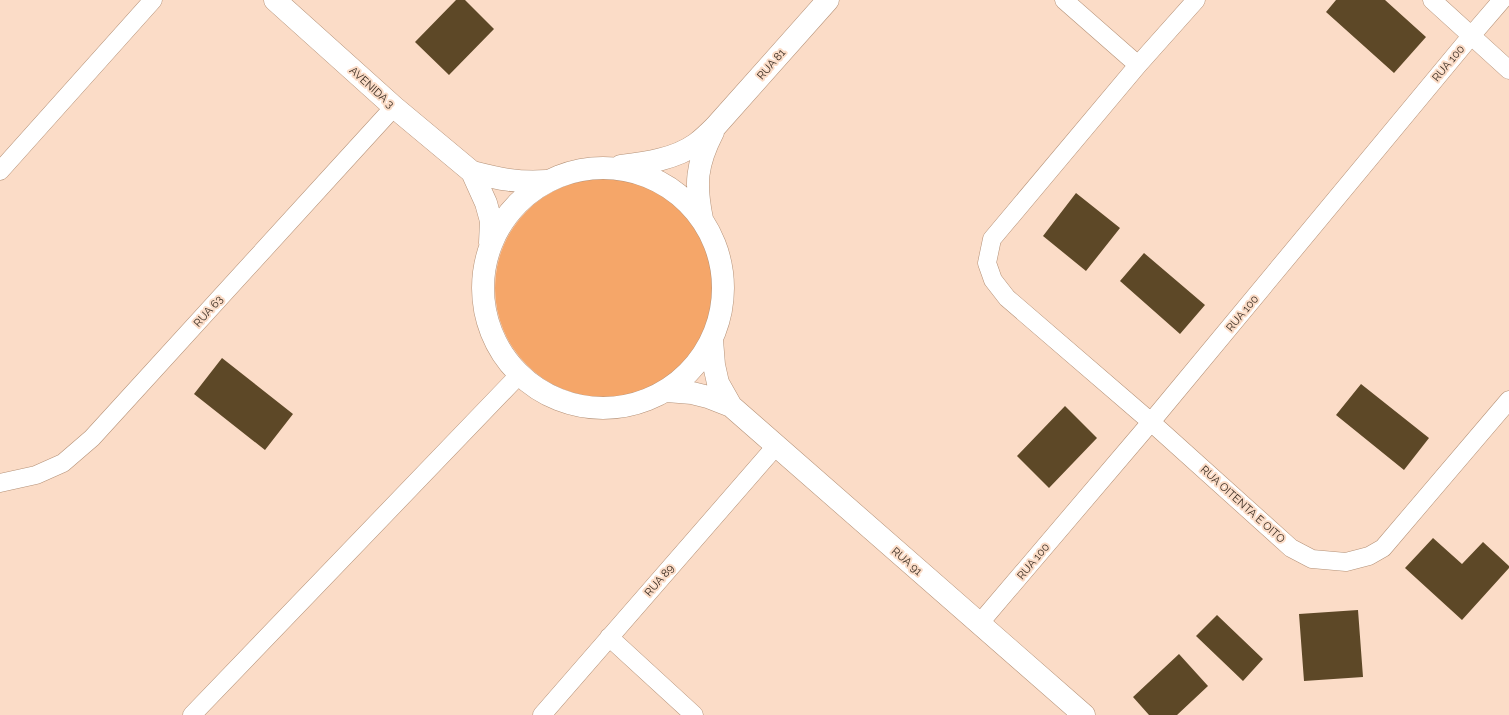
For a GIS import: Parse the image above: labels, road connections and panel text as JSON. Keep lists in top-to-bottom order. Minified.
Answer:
{"streets":{"street":["RUA 100","RUA 81","AVENIDA 3","RUA 63","RUA OITENTA E OITO","RUA 91","RUA 89"]},"crossings":[["RUA 100","RUA OITENTA E OITO"],["RUA 100","RUA 91"],["AVENIDA 3","RUA 63"],["RUA 91","RUA 89"]]}
